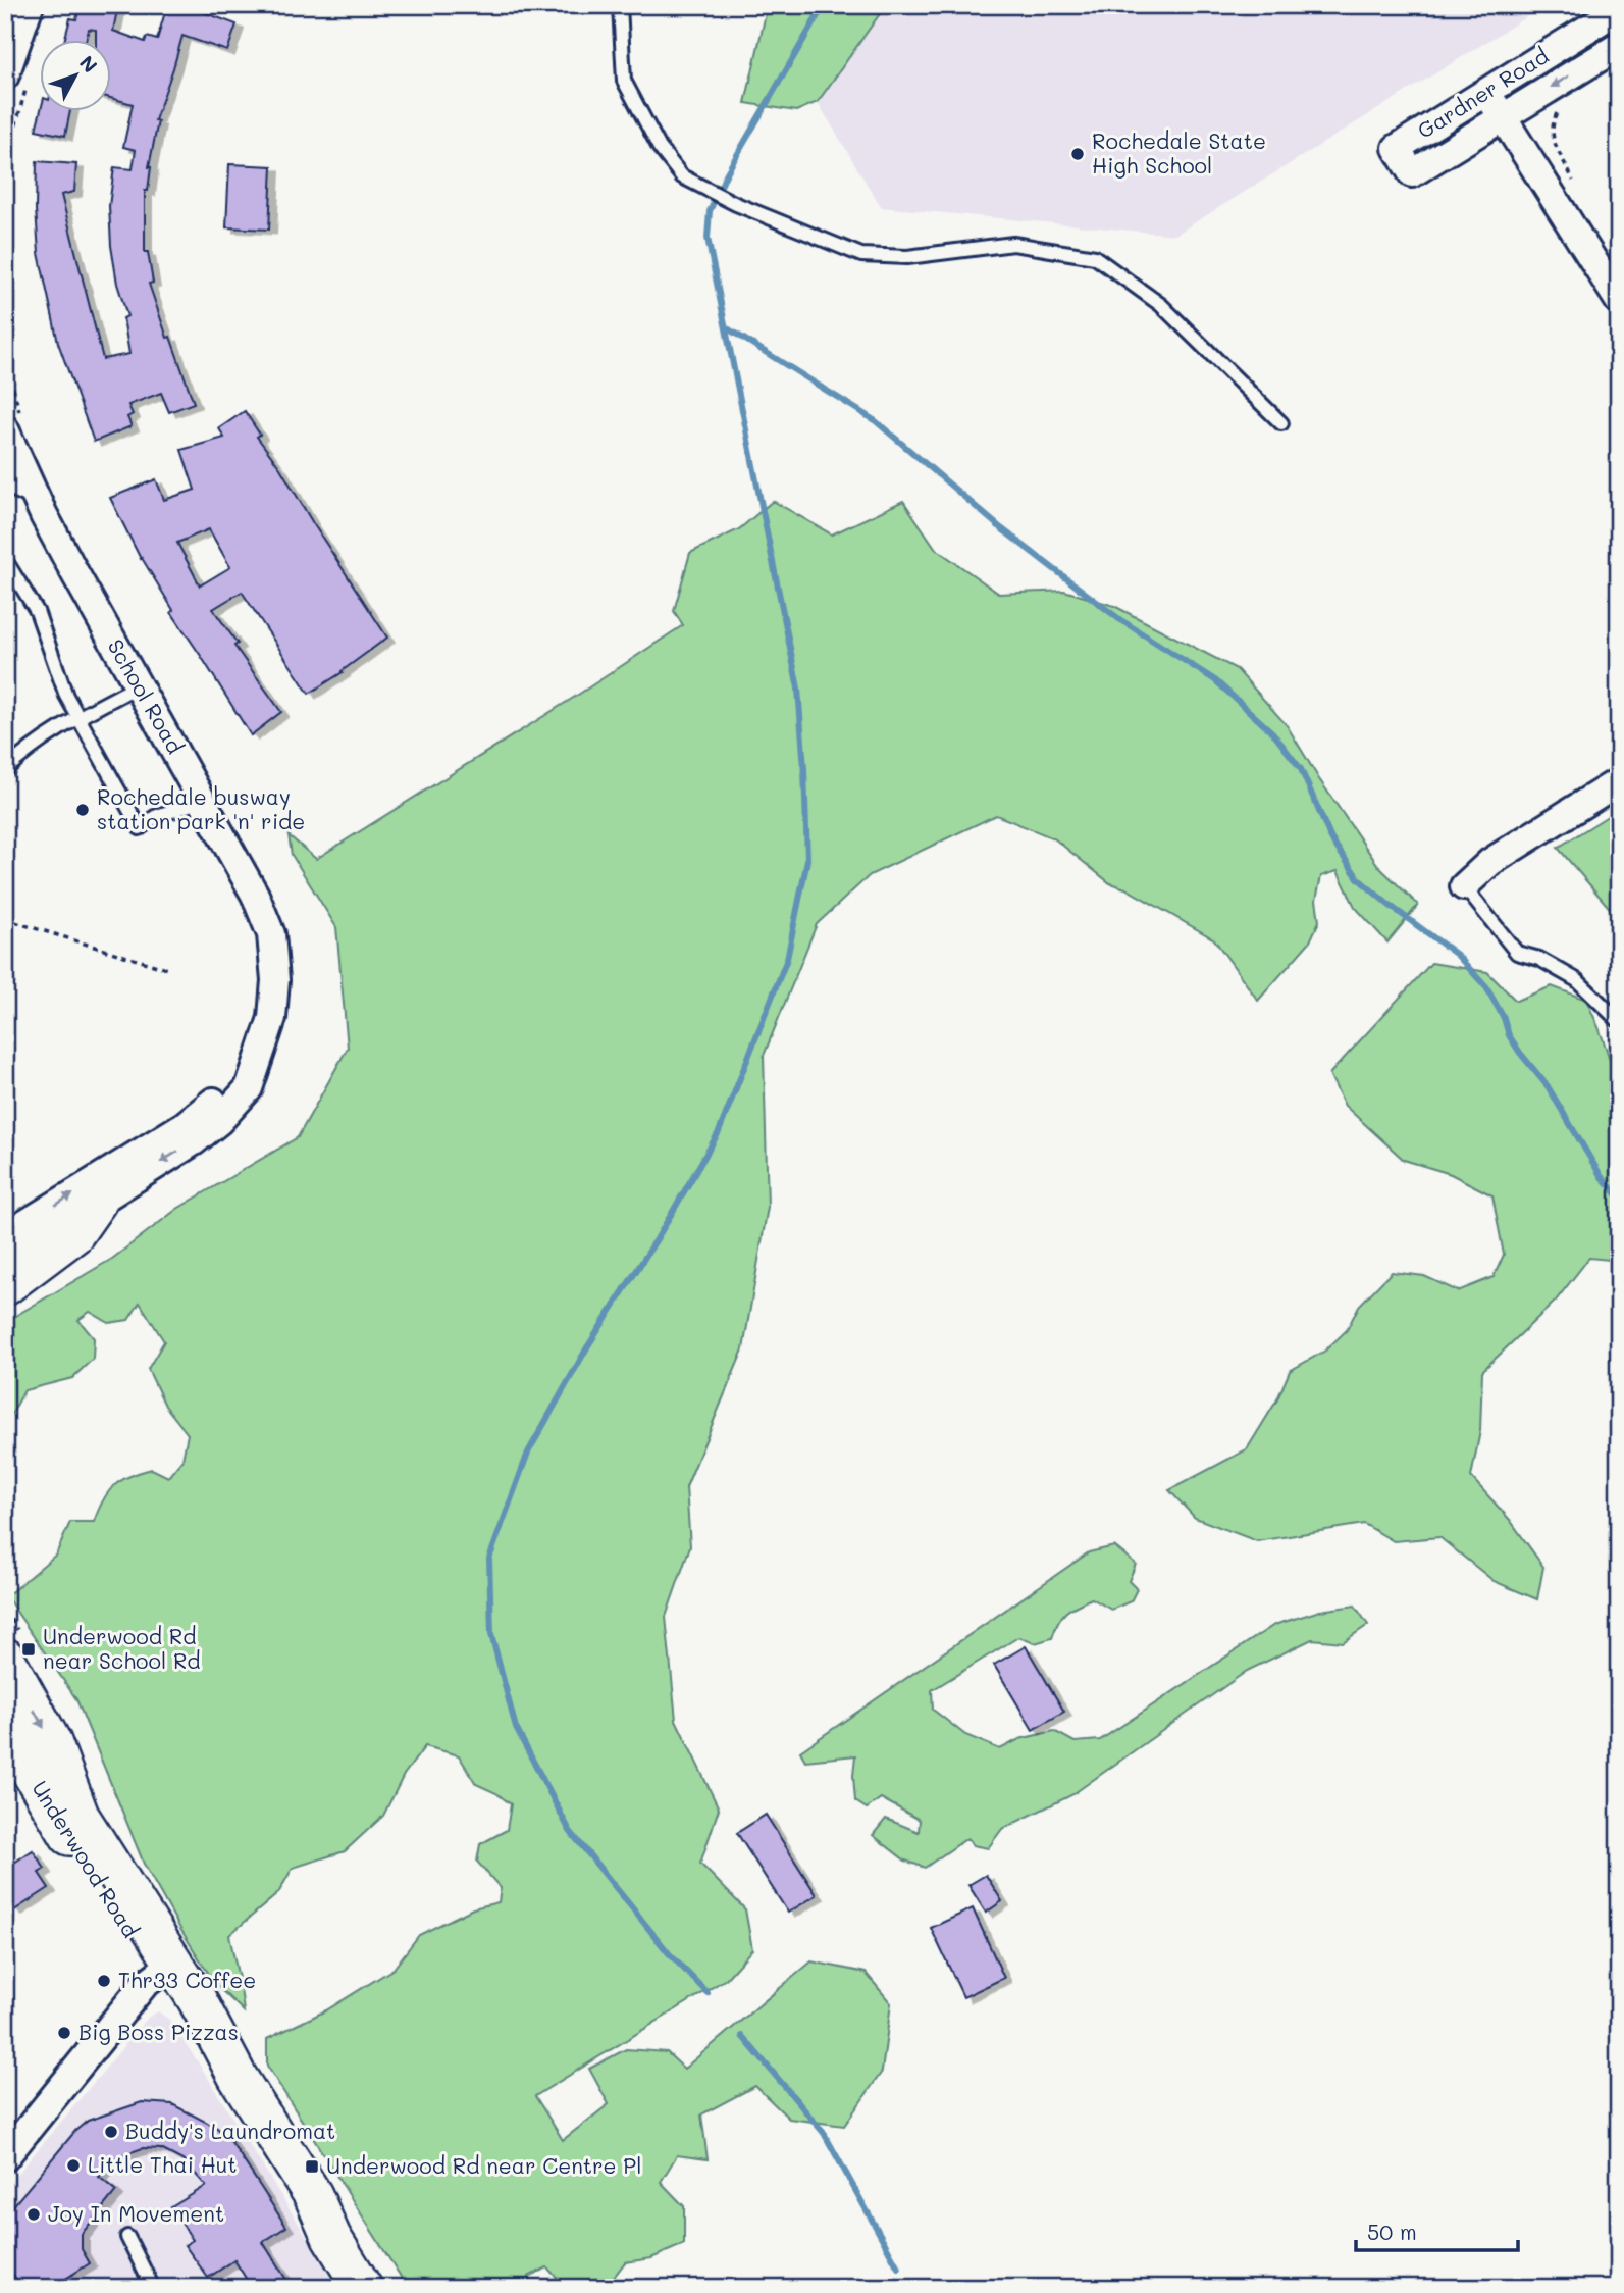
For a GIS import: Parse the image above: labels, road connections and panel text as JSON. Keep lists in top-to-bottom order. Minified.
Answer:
{"streets":{"main road":["Underwood Road"],"street":["Gardner Road","School Road"]},"places":{"other":["Rochedale State High School","Rochedale busway station park 'n' ride","Thr33 Coffee","Big Boss Pizzas","Buddy's Laundromat","Little Thai Hut","Joy In Movement"],"transit":["Underwood Rd near School Rd","Underwood Rd near Centre Pl"]},"scale_bar":"50 m","north":"top right"}
